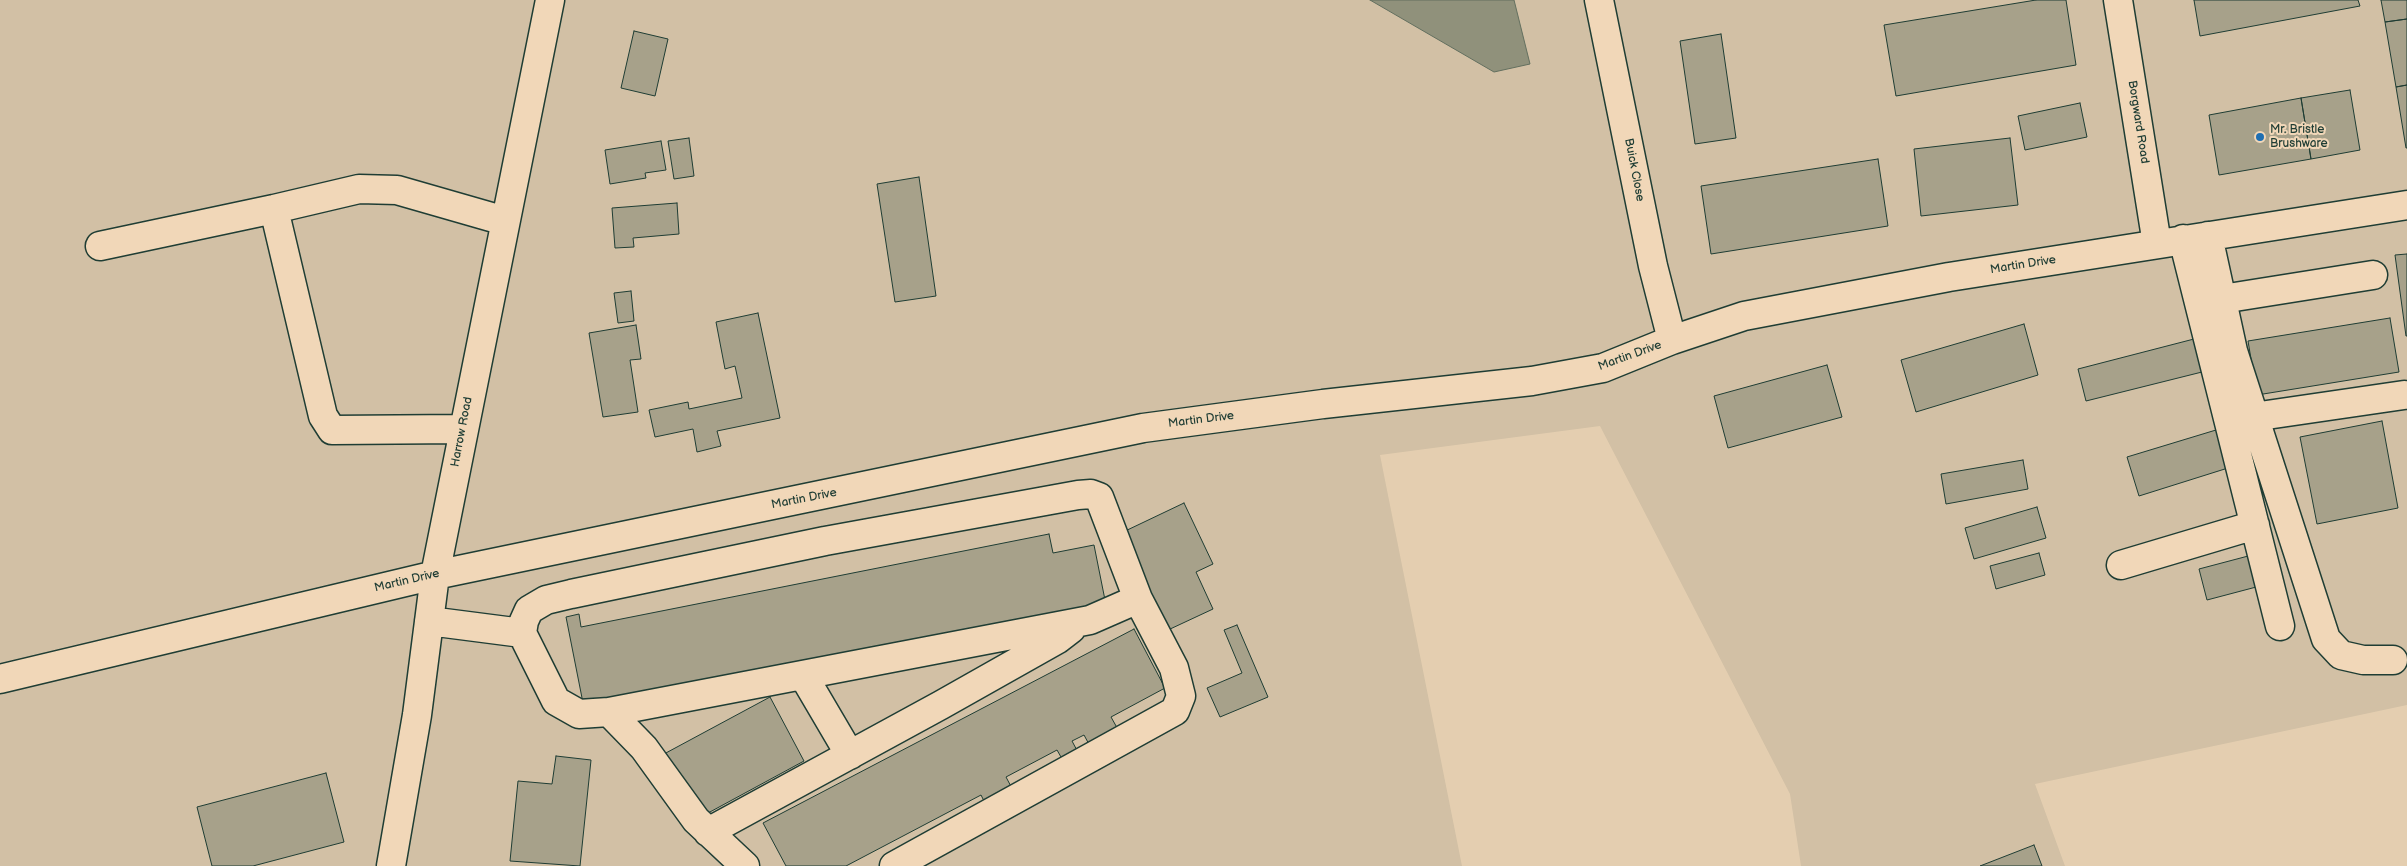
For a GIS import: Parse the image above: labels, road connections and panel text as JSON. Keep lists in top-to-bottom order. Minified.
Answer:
{"streets":{"street":["Borgward Road","Buick Close","Martin Drive","Harrow Road"]},"crossings":[["Borgward Road","Martin Drive"],["Buick Close","Martin Drive"],["Martin Drive","Harrow Road"]],"places":["Mr. Bristle Brushware"]}
